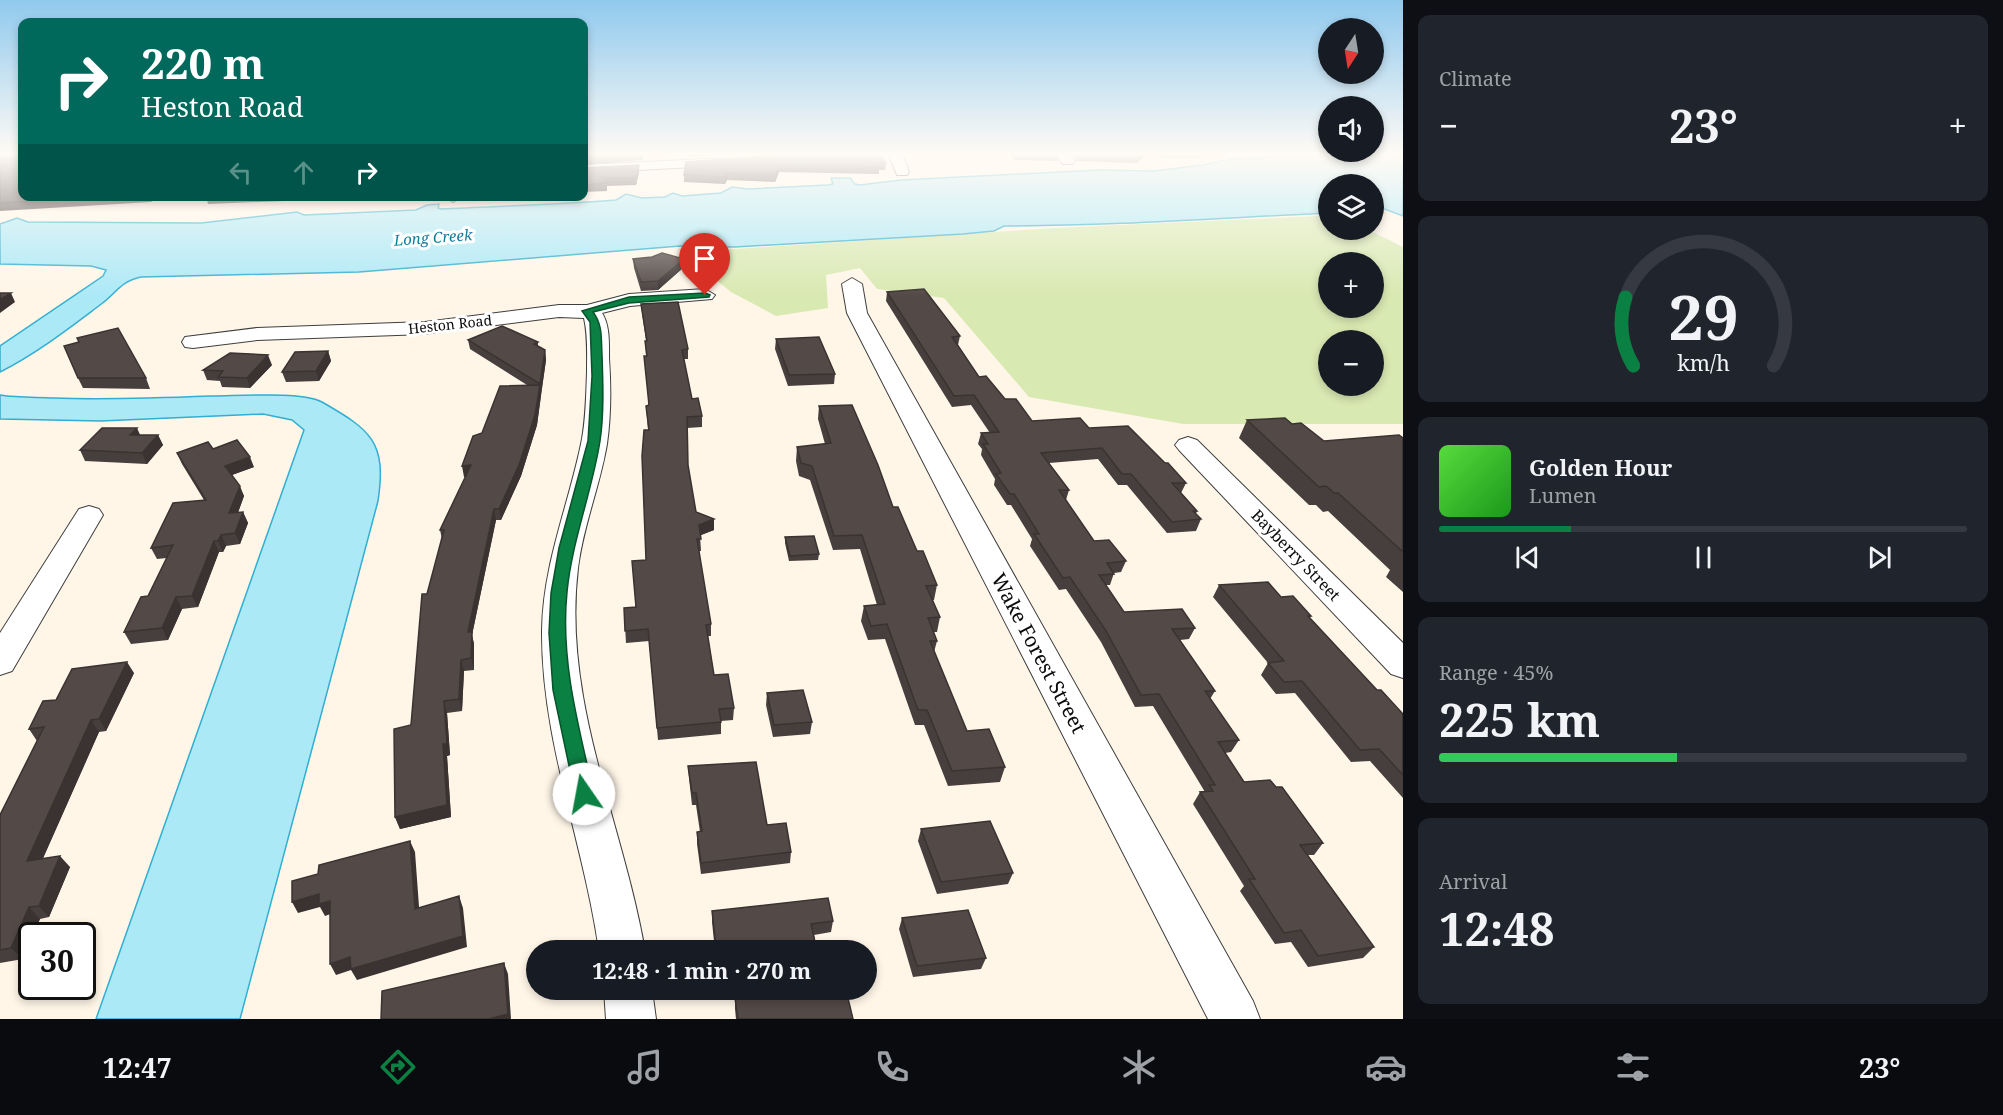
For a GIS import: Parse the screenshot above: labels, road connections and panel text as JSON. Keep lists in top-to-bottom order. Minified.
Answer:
{"streets":{"street":["Heston Road","Bayberry Street","Wake Forest Street"]},"water":["Long Creek"],"north":"bottom","page":{"tile":["Climate",["Range · 45%","225 km"],["Arrival","12:48"]],"map_buttons":["+","−"],"turn":["220 m","Heston Road"],"heat":["−","23°","+"],"song":["Golden Hour","Lumen"],"limit":"30","trip":"12:48 · 1 min · 270 m","tabs":["12:47","23°"],"gauge":["29","km/h"]}}
